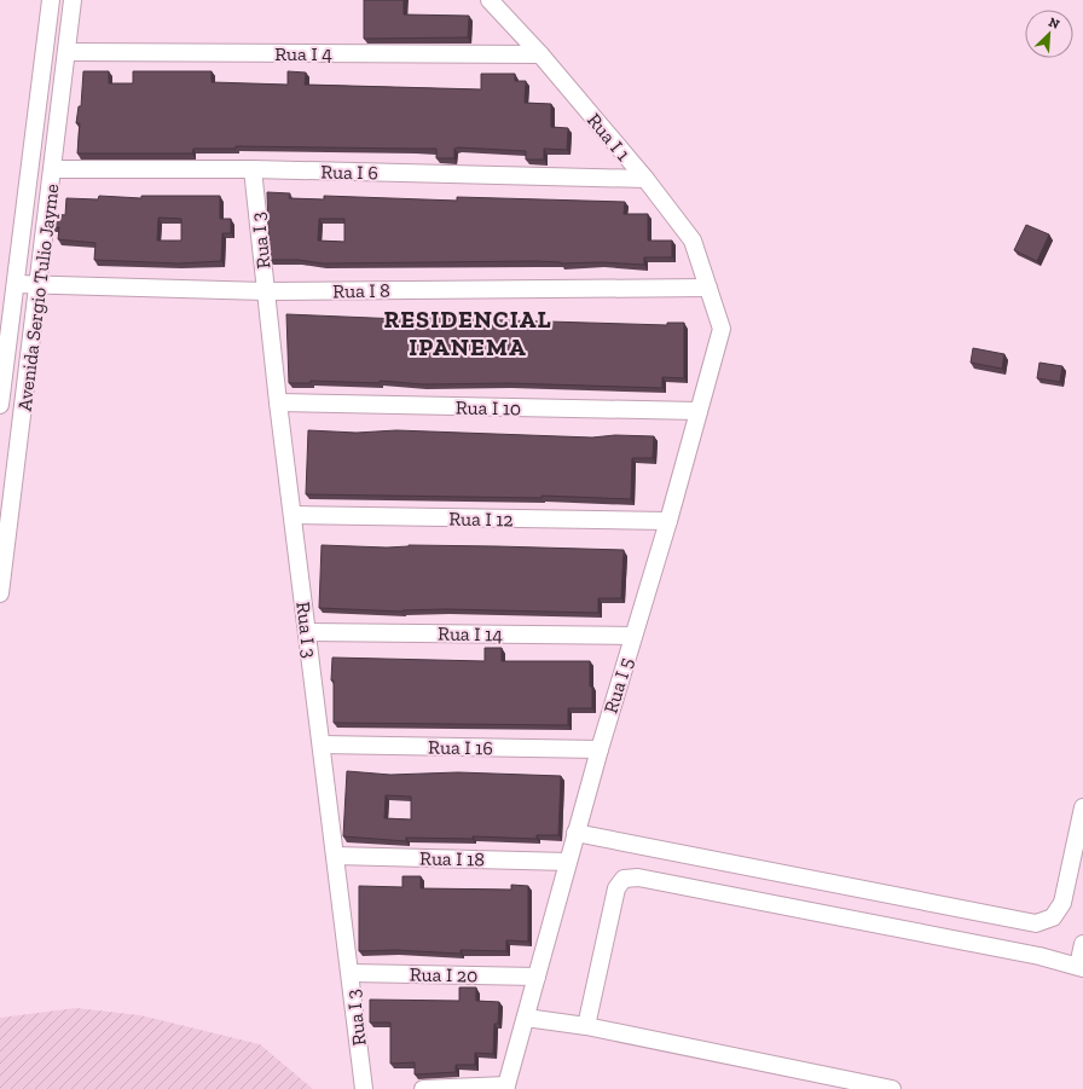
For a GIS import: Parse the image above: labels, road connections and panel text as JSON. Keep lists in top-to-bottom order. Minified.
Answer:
{"streets":{"street":["Rua I 4","Rua I 1","Rua I 6","Rua I 3","Rua I 8","Avenida Sergio Tulio Jayme","Rua I 10","Rua I 12","Rua I 14","Rua I 5","Rua I 16","Rua I 18","Rua I 20"]},"crossings":[["Rua I 4","Rua I 1"],["Rua I 4","Avenida Sergio Tulio Jayme"],["Rua I 1","Rua I 6"],["Rua I 1","Rua I 8"],["Rua I 1","Rua I 5"],["Rua I 6","Rua I 3"],["Rua I 6","Avenida Sergio Tulio Jayme"],["Rua I 3","Rua I 8"],["Rua I 3","Rua I 10"],["Rua I 3","Rua I 12"],["Rua I 3","Rua I 14"],["Rua I 3","Rua I 16"],["Rua I 3","Rua I 18"],["Rua I 3","Rua I 20"],["Rua I 8","Avenida Sergio Tulio Jayme"],["Rua I 8","Rua I 5"],["Rua I 10","Rua I 5"],["Rua I 12","Rua I 5"],["Rua I 14","Rua I 5"],["Rua I 5","Rua I 16"],["Rua I 5","Rua I 18"],["Rua I 5","Rua I 20"]],"districts":["RESIDENCIAL IPANEMA"],"north":"top right"}
